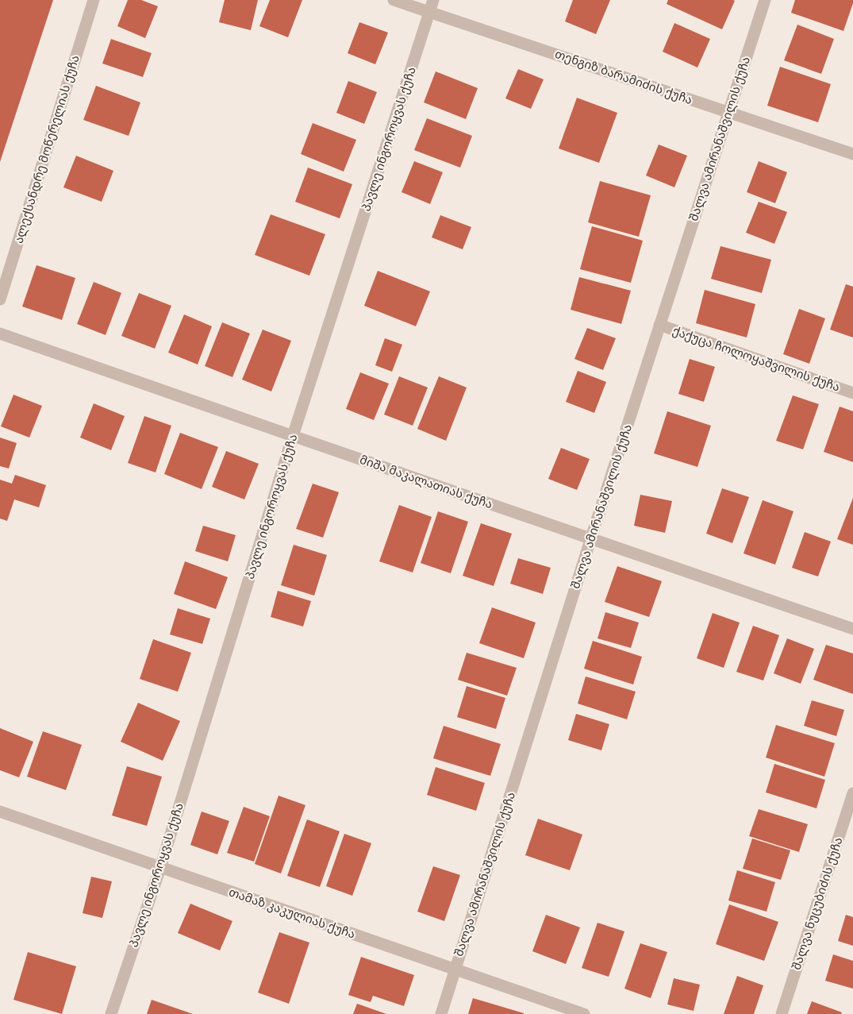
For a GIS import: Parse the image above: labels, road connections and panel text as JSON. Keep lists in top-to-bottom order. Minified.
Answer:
{"streets":{"street":["თენგიზ ბარამიძის ქუჩა","პავლე ინგოროყვას ქუჩა","შალვა ამირანაშვილის ქუჩა","ალექსანდრე მოწერელიას ქუჩა","ქაქუცა ჩოლოყაშვილის ქუჩა","მიშა მაკალათიას ქუჩა","შალვა ნუცუბიძის ქუჩა","თამაზ კაკულიას ქუჩა"]},"crossings":[["თენგიზ ბარამიძის ქუჩა","პავლე ინგოროყვას ქუჩა"],["თენგიზ ბარამიძის ქუჩა","შალვა ამირანაშვილის ქუჩა"],["პავლე ინგოროყვას ქუჩა","მიშა მაკალათიას ქუჩა"],["პავლე ინგოროყვას ქუჩა","თამაზ კაკულიას ქუჩა"],["შალვა ამირანაშვილის ქუჩა","ქაქუცა ჩოლოყაშვილის ქუჩა"],["შალვა ამირანაშვილის ქუჩა","მიშა მაკალათიას ქუჩა"],["შალვა ამირანაშვილის ქუჩა","თამაზ კაკულიას ქუჩა"]]}
